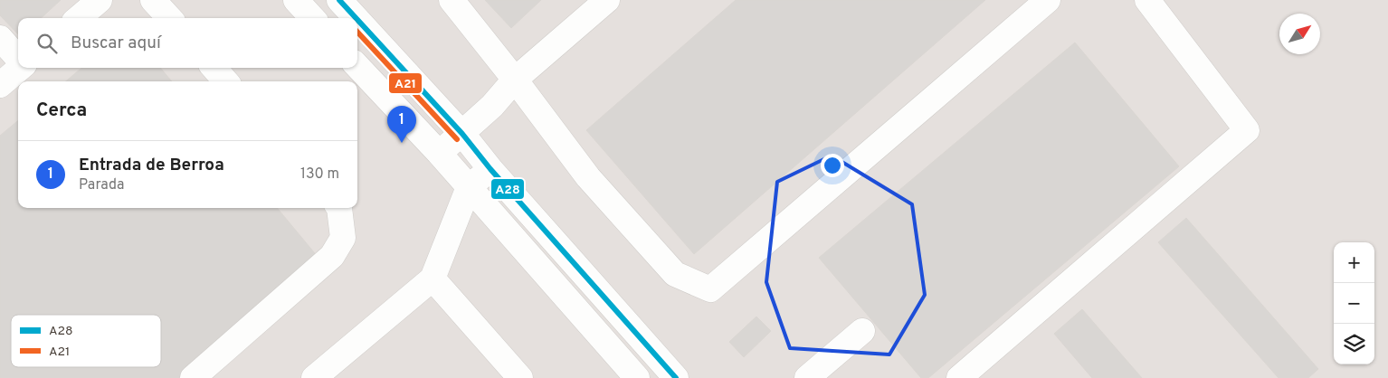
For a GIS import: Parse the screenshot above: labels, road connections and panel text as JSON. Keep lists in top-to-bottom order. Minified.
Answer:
{"lines":["transit line A28","transit line A21"],"legend":["A28","A21"],"north":"top right","page":{"search":"Buscar aquí","heading":"Cerca","pins":"1","list":[{"mark":"1","name":"Entrada de Berroa","note":"Parada","value":"130 m"}],"map_buttons":["+","−"]}}
